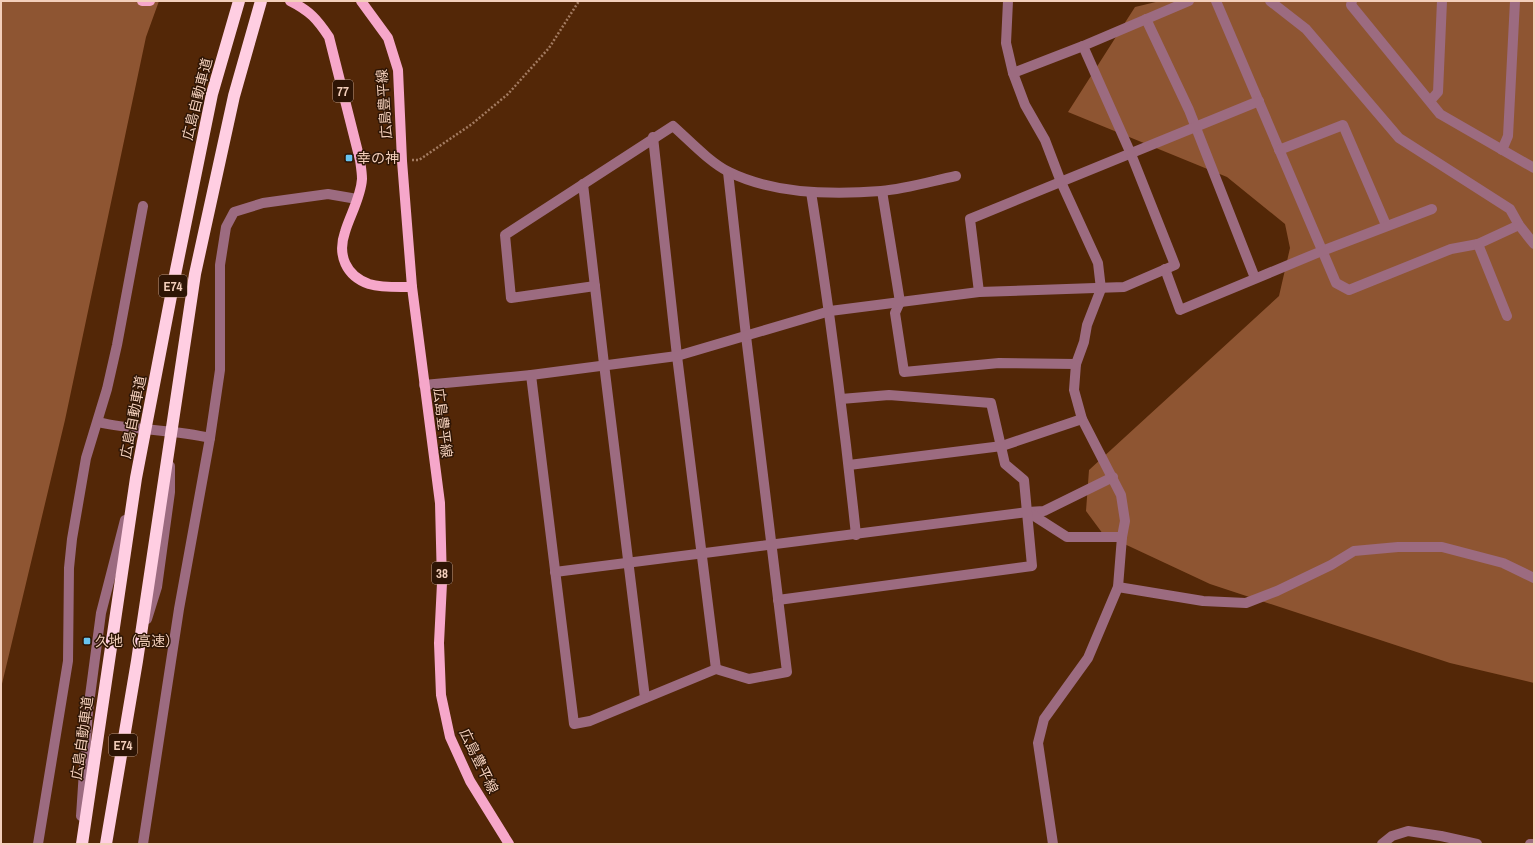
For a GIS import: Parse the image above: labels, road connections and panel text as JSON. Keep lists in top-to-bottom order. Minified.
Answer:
{"streets":{"highway":["広島自動車道","E74"],"main road":["77","広島豊平線","38"]},"crossings":[["77","広島豊平線"]],"places":{"transit":["幸の神","久地（高速）"]}}
